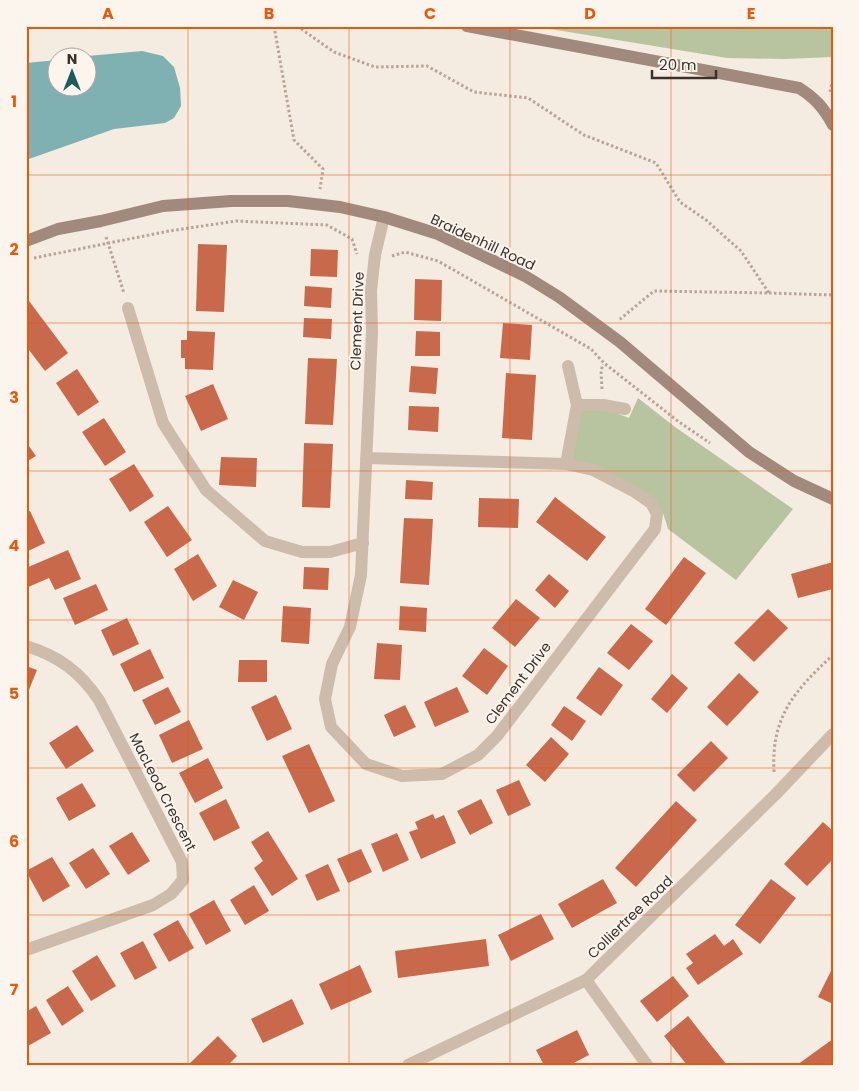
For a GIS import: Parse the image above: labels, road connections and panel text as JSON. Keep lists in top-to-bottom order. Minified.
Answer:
{"streets":{"street":["Braidenhill Road","Clement Drive","MacLeod Crescent","Colliertree Road"]},"crossings":[["Braidenhill Road","Clement Drive"]],"scale_bar":"20 m","north":"top","grid":{"columns":["A","B","C","D","E"],"rows":["1","2","3","4","5","6","7"]}}
